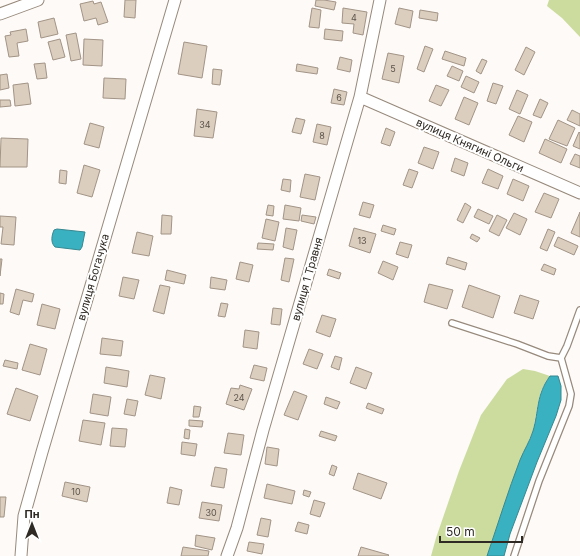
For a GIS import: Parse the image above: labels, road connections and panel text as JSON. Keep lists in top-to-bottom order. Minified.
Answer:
{"streets":{"street":["вулиця Княгині Ольги","вулиця Богачука","вулиця 1 Травня"]},"crossings":[["вулиця Княгині Ольги","вулиця 1 Травня"]],"house_numbers":["4","5","6","34","8","13","24","10","30"],"scale_bar":"50 m","north":"top"}
